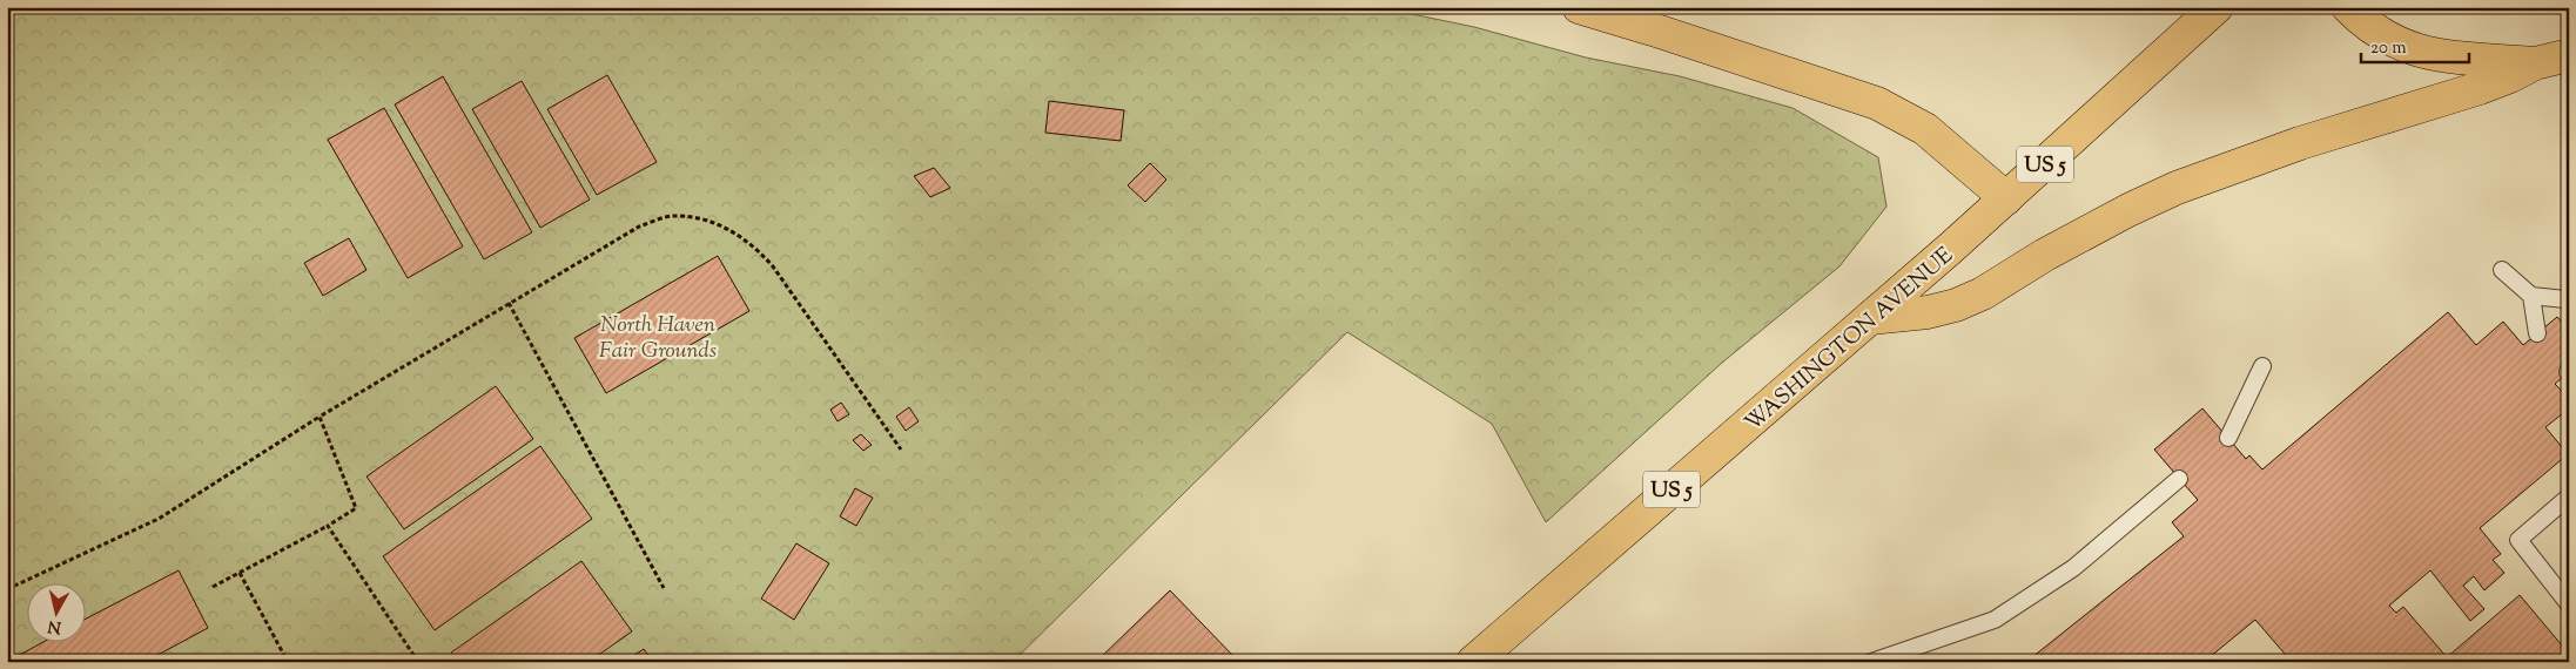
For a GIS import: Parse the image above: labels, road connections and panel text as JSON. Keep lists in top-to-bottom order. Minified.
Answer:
{"streets":{"main road":["US 5","WASHINGTON AVENUE"]},"parks":["North Haven Fair Grounds"],"scale_bar":"20 m","north":"bottom"}
